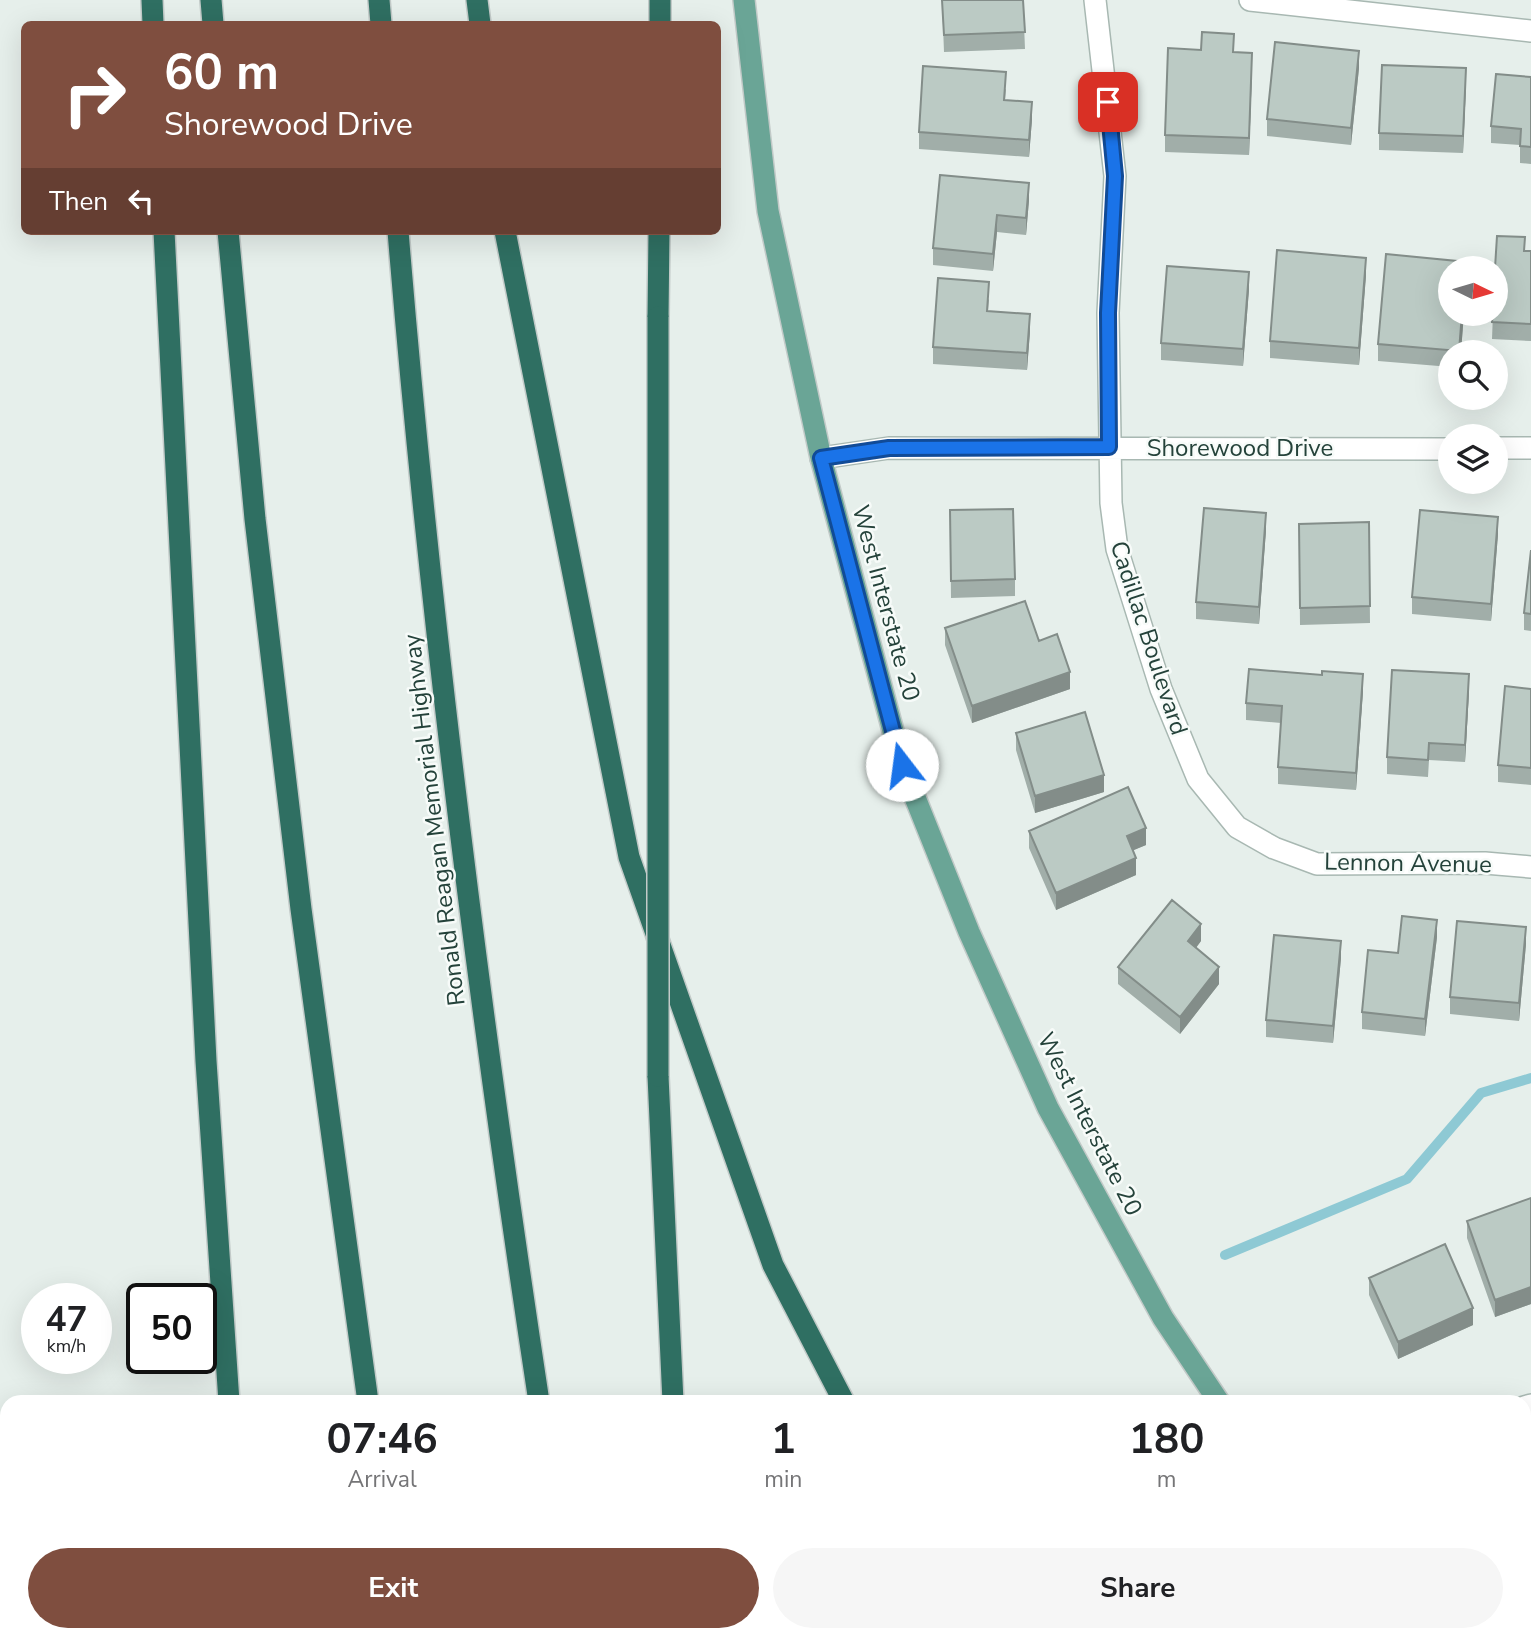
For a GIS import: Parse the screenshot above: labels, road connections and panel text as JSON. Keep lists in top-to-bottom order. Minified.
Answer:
{"streets":{"highway":["Ronald Reagan Memorial Highway"],"main road":["West Interstate 20"],"street":["Shorewood Drive","Cadillac Boulevard","Lennon Avenue"]},"crossings":[["Shorewood Drive","West Interstate 20"],["Shorewood Drive","Cadillac Boulevard"],["Cadillac Boulevard","Lennon Avenue"]],"north":"right","page":{"turn":["60 m","Shorewood Drive"],"then":"Then","speed":"47 km/h","limit":"50","eta":["07:46","Arrival","1","min","180","m"],"buttons":["Exit","Share"]}}
